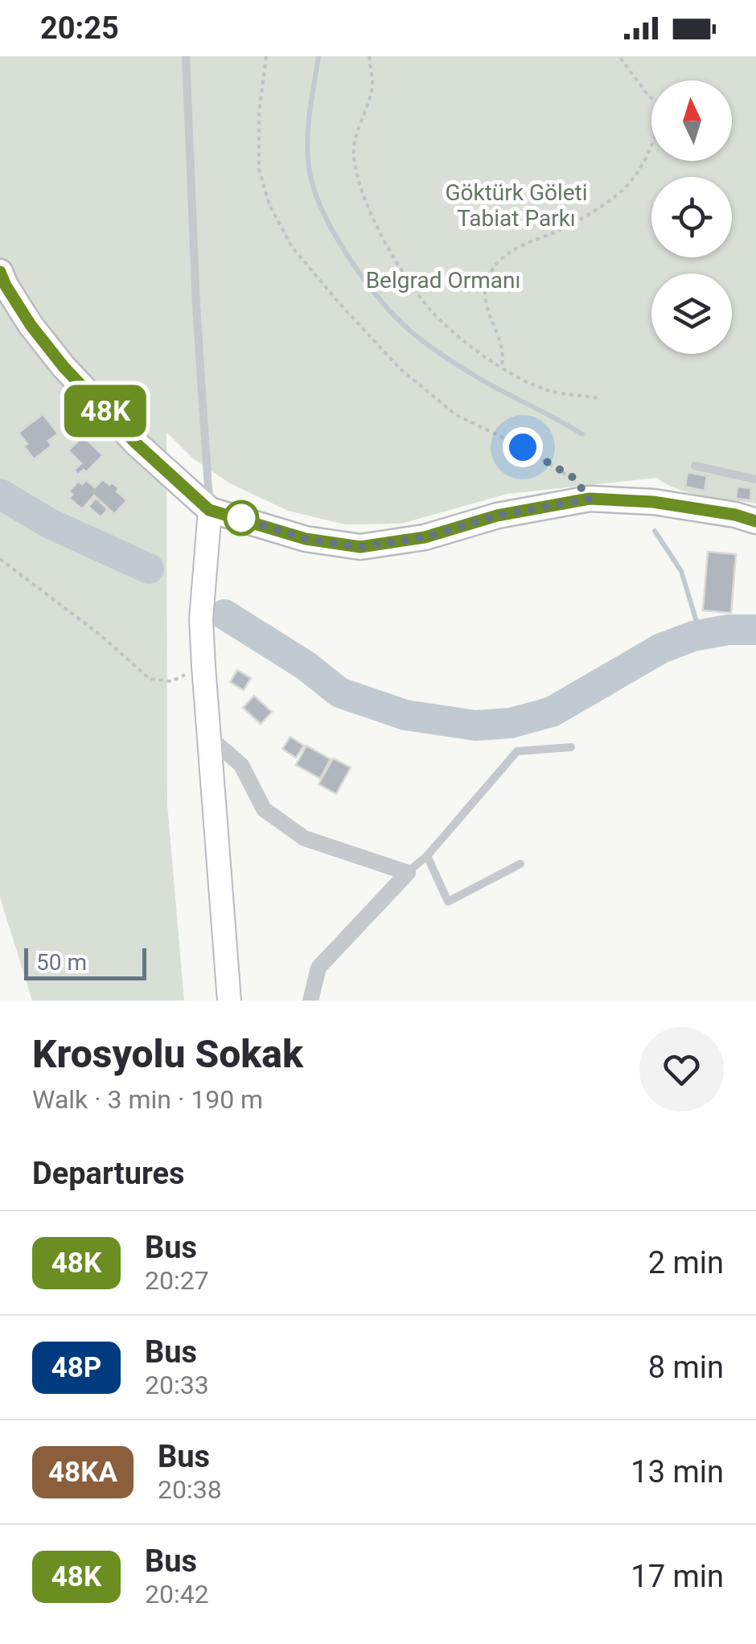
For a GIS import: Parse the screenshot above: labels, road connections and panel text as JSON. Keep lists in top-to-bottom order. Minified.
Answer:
{"parks":["Göktürk Göleti Tabiat Parkı","Belgrad Ormanı"],"lines":["bus line 48K"],"scale_bar":"50 m","north":"top","page":{"status":"20:25","on_map":"48K","scale":"50 m","heading":[["Krosyolu Sokak","Walk · 3 min · 190 m"],"Departures"],"list":[{"mark":"48K","name":"Bus","note":"20:27","value":"2 min"},{"mark":"48P","name":"Bus","note":"20:33","value":"8 min"},{"mark":"48KA","name":"Bus","note":"20:38","value":"13 min"},{"mark":"48K","name":"Bus","note":"20:42","value":"17 min"}]}}
